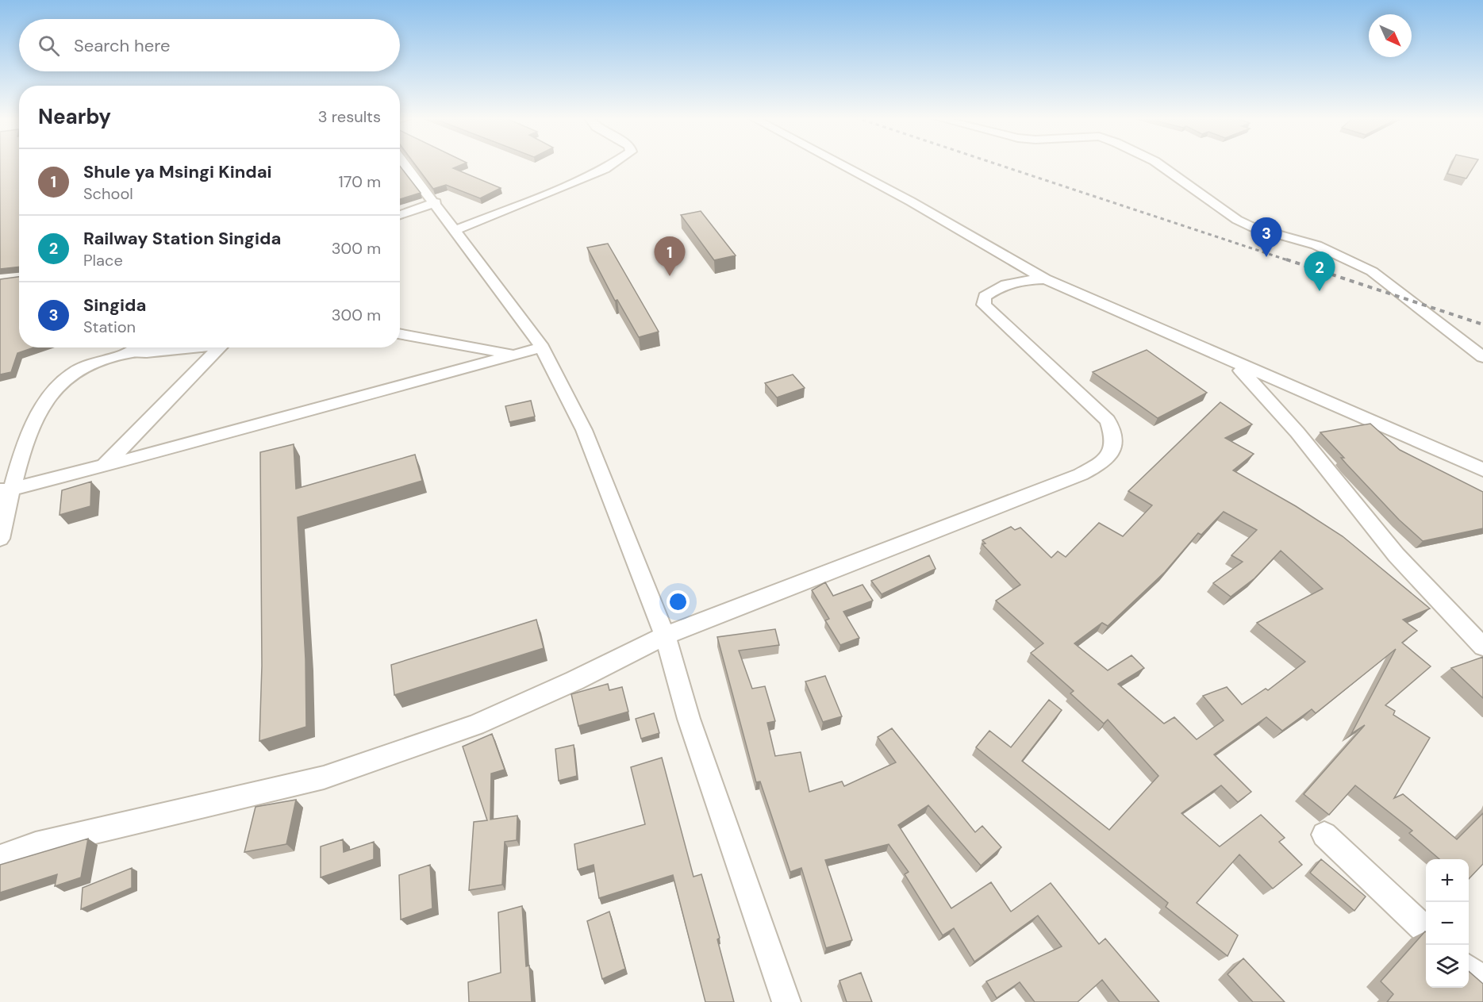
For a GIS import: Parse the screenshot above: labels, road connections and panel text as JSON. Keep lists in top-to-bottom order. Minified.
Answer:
{"north":"bottom right","page":{"search":"Search here","heading":["Nearby","3 results"],"list":[{"mark":"1","name":"Shule ya Msingi Kindai","note":"School","value":"170 m"},{"mark":"2","name":"Railway Station Singida","note":"Place","value":"300 m"},{"mark":"3","name":"Singida","note":"Station","value":"300 m"}],"pins":["3","1","2"],"map_buttons":["+","−"]}}
